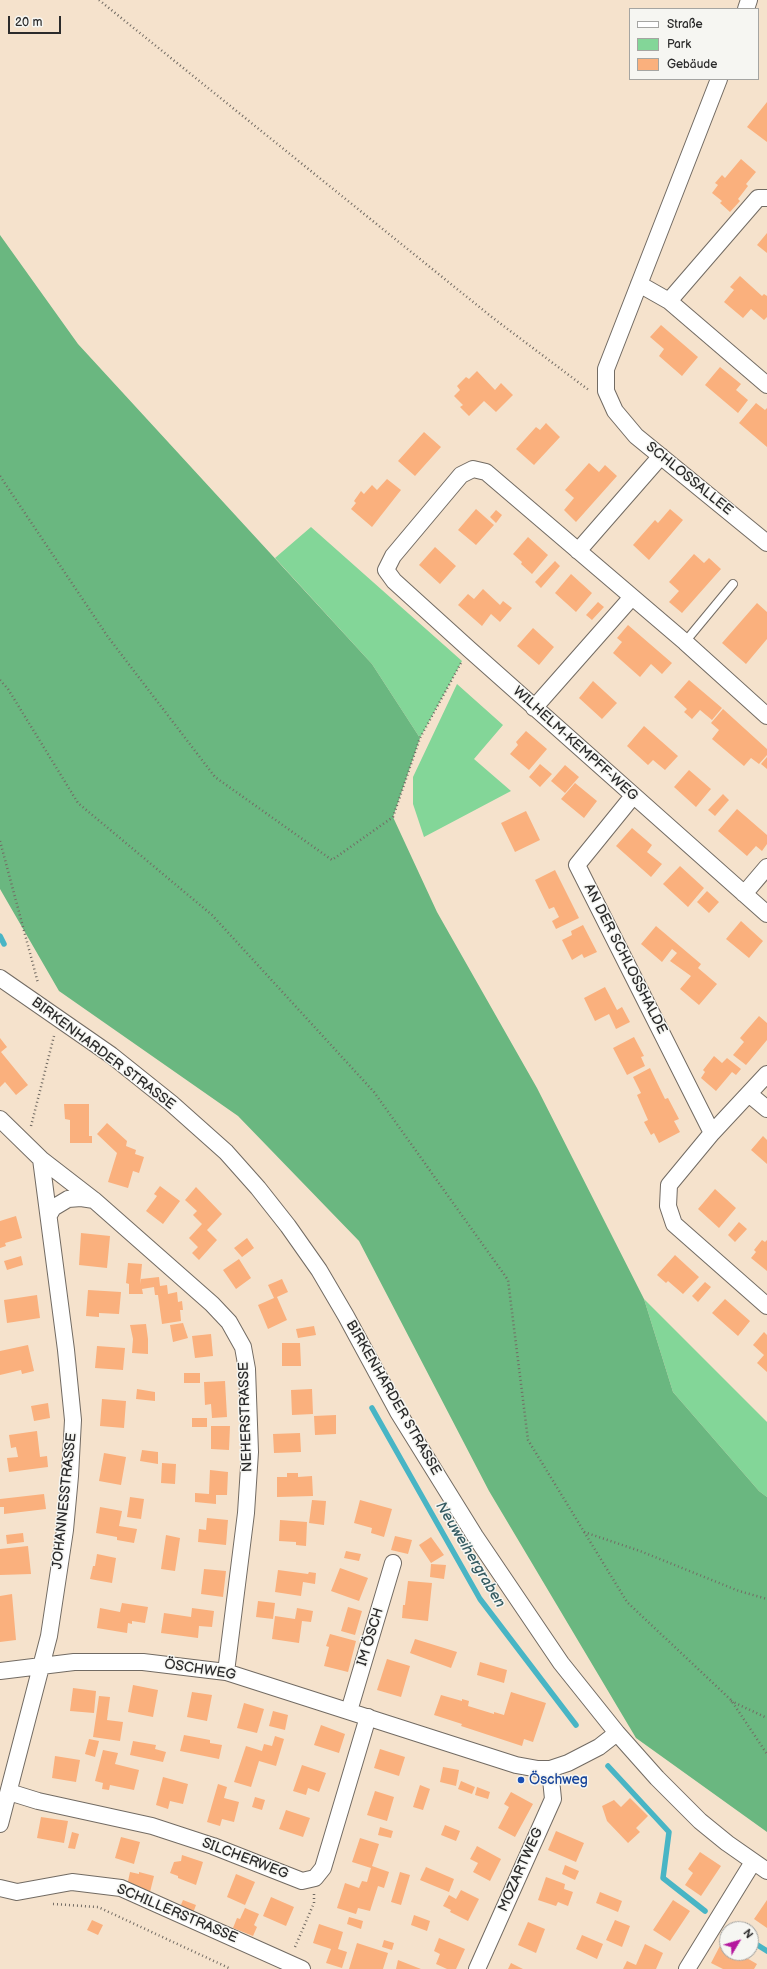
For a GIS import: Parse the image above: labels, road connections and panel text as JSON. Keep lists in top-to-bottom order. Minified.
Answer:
{"streets":{"street":["SCHLOSSALLEE","WILHELM-KEMPFF-WEG","AN DER SCHLOSSHALDE","BIRKENHARDER STRASSE","NEHERSTRASSE","JOHANNESSTRASSE","IM ÖSCH","ÖSCHWEG","SILCHERWEG","MOZARTWEG","SCHILLERSTRASSE"]},"crossings":[["WILHELM-KEMPFF-WEG","AN DER SCHLOSSHALDE"],["BIRKENHARDER STRASSE","ÖSCHWEG"],["NEHERSTRASSE","JOHANNESSTRASSE"],["NEHERSTRASSE","ÖSCHWEG"],["JOHANNESSTRASSE","ÖSCHWEG"],["JOHANNESSTRASSE","SILCHERWEG"],["IM ÖSCH","ÖSCHWEG"],["ÖSCHWEG","MOZARTWEG"]],"water":["Neuweihergraben"],"places":["Öschweg"],"legend":["Straße","Park","Gebäude"],"scale_bar":"20 m","north":"top right"}
